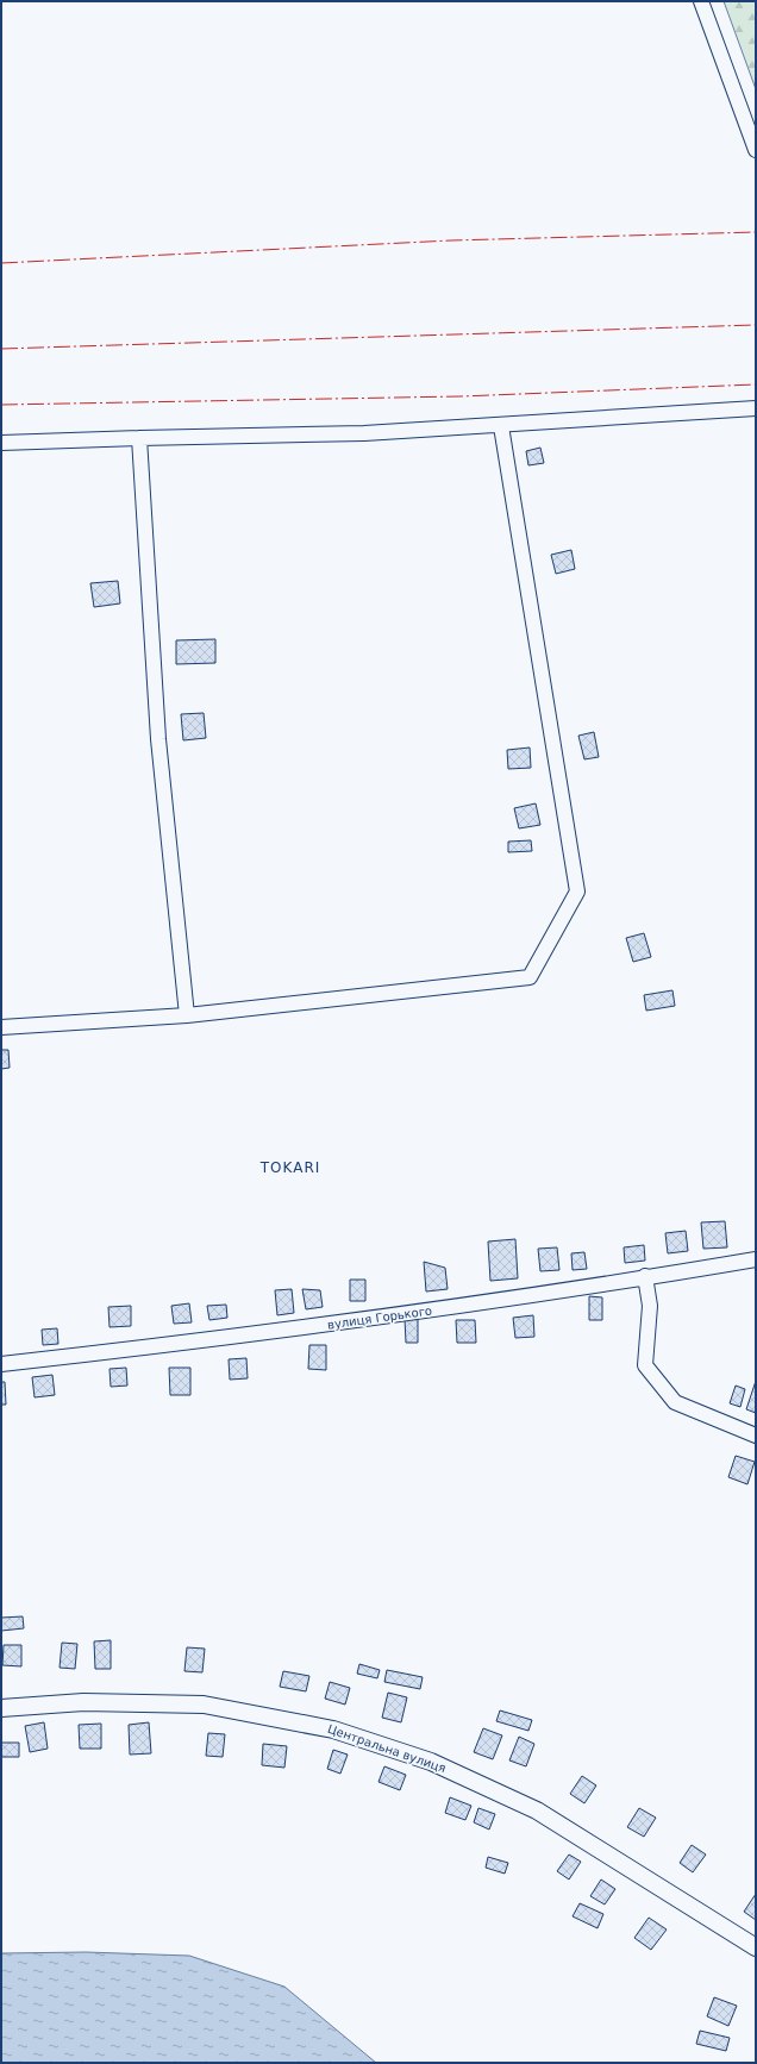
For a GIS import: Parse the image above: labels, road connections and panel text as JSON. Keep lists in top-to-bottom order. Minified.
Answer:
{"streets":{"street":["вулиця Горького","Центральна вулиця"]},"districts":["TOKARI"]}
